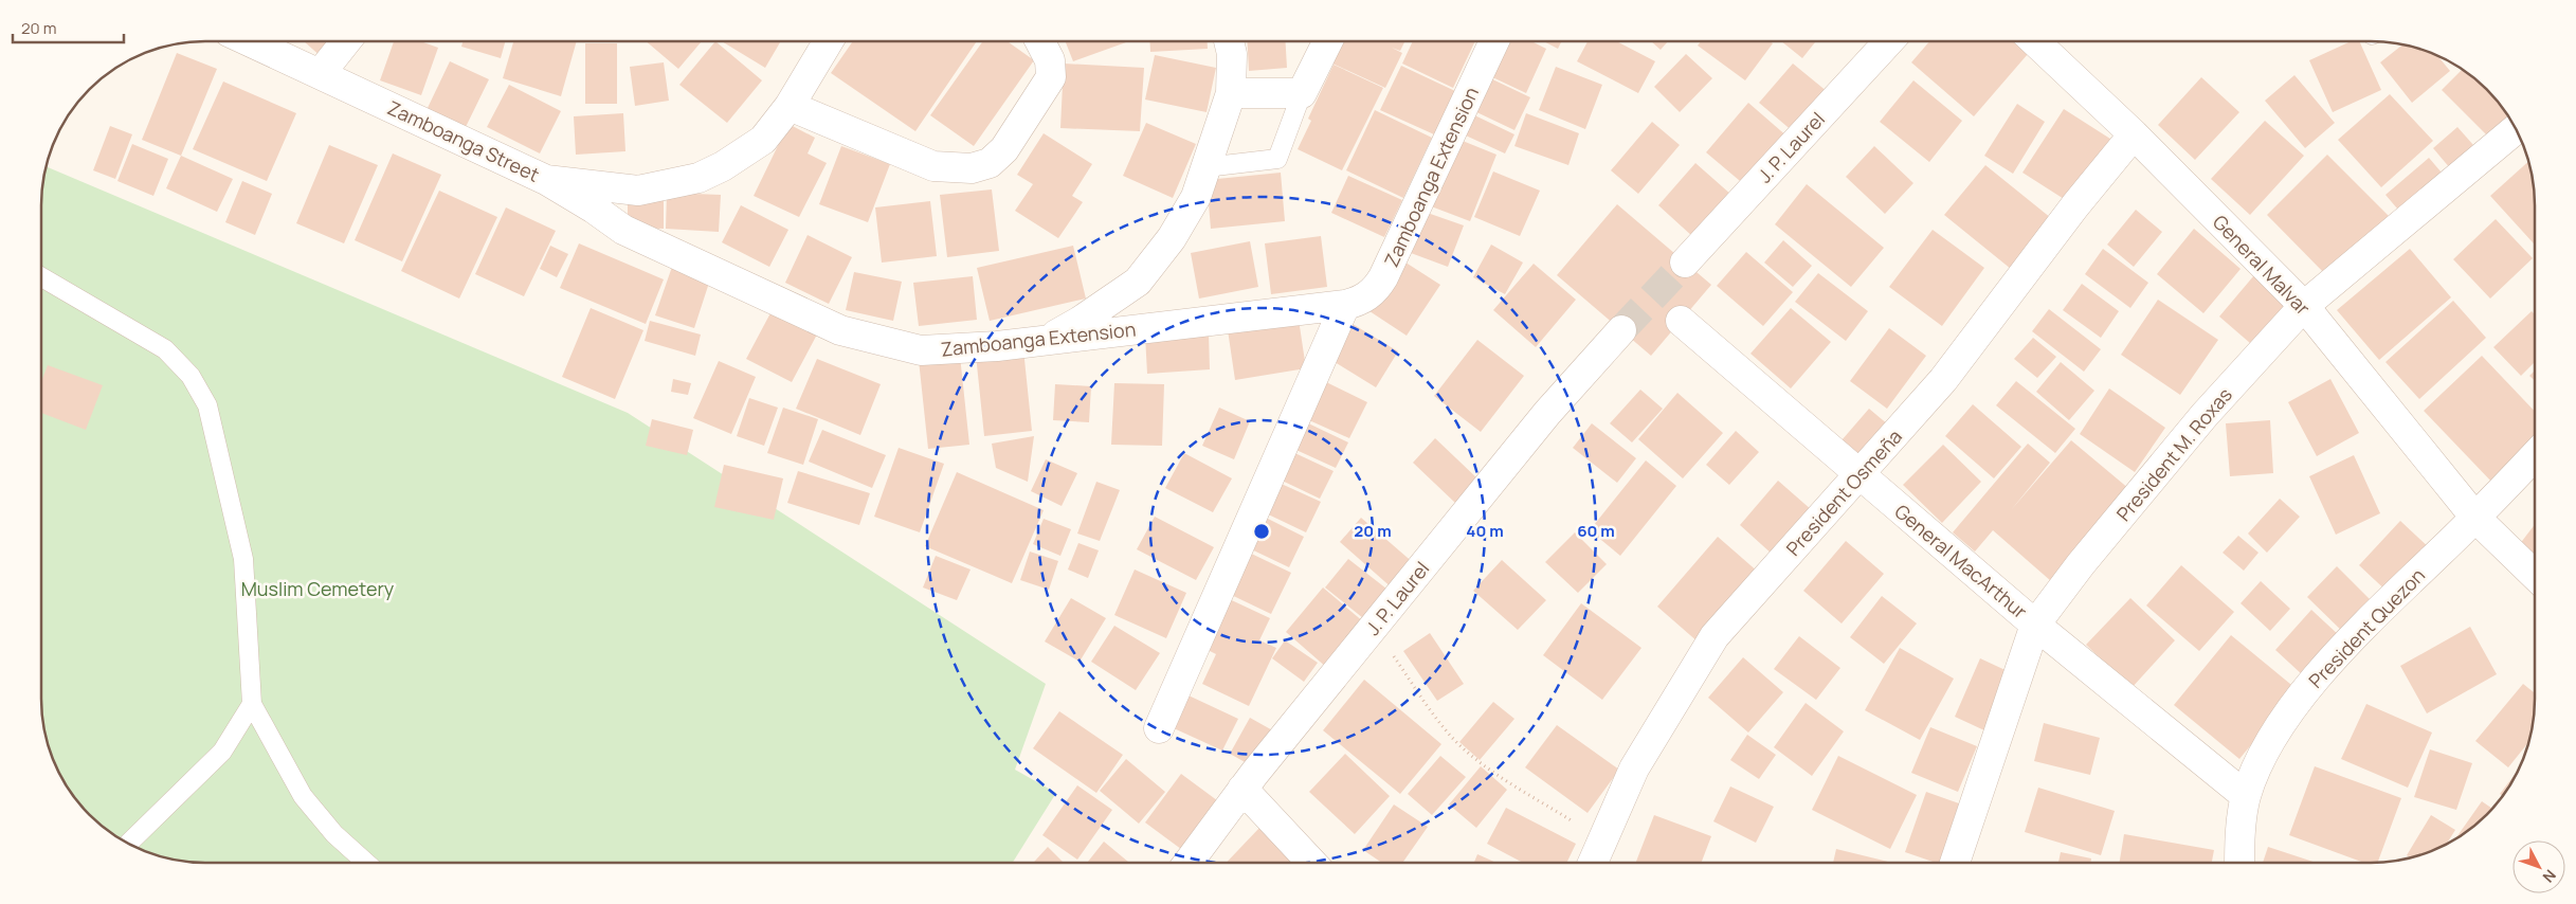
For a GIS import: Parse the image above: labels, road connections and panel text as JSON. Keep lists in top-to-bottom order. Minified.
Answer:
{"streets":{"street":["Zamboanga Street","J. P. Laurel","Zamboanga Extension","General Malvar","President M. Roxas","President Osmeña","General MacArthur","President Quezon"]},"crossings":[["Zamboanga Street","Zamboanga Extension"],["General Malvar","President M. Roxas"],["General Malvar","President Osmeña"],["General Malvar","President Quezon"],["President M. Roxas","General MacArthur"],["President Osmeña","General MacArthur"],["General MacArthur","President Quezon"]],"parks":["Muslim Cemetery"],"scale_bar":"20 m","north":"bottom right","rings":["20 m","40 m","60 m"]}
